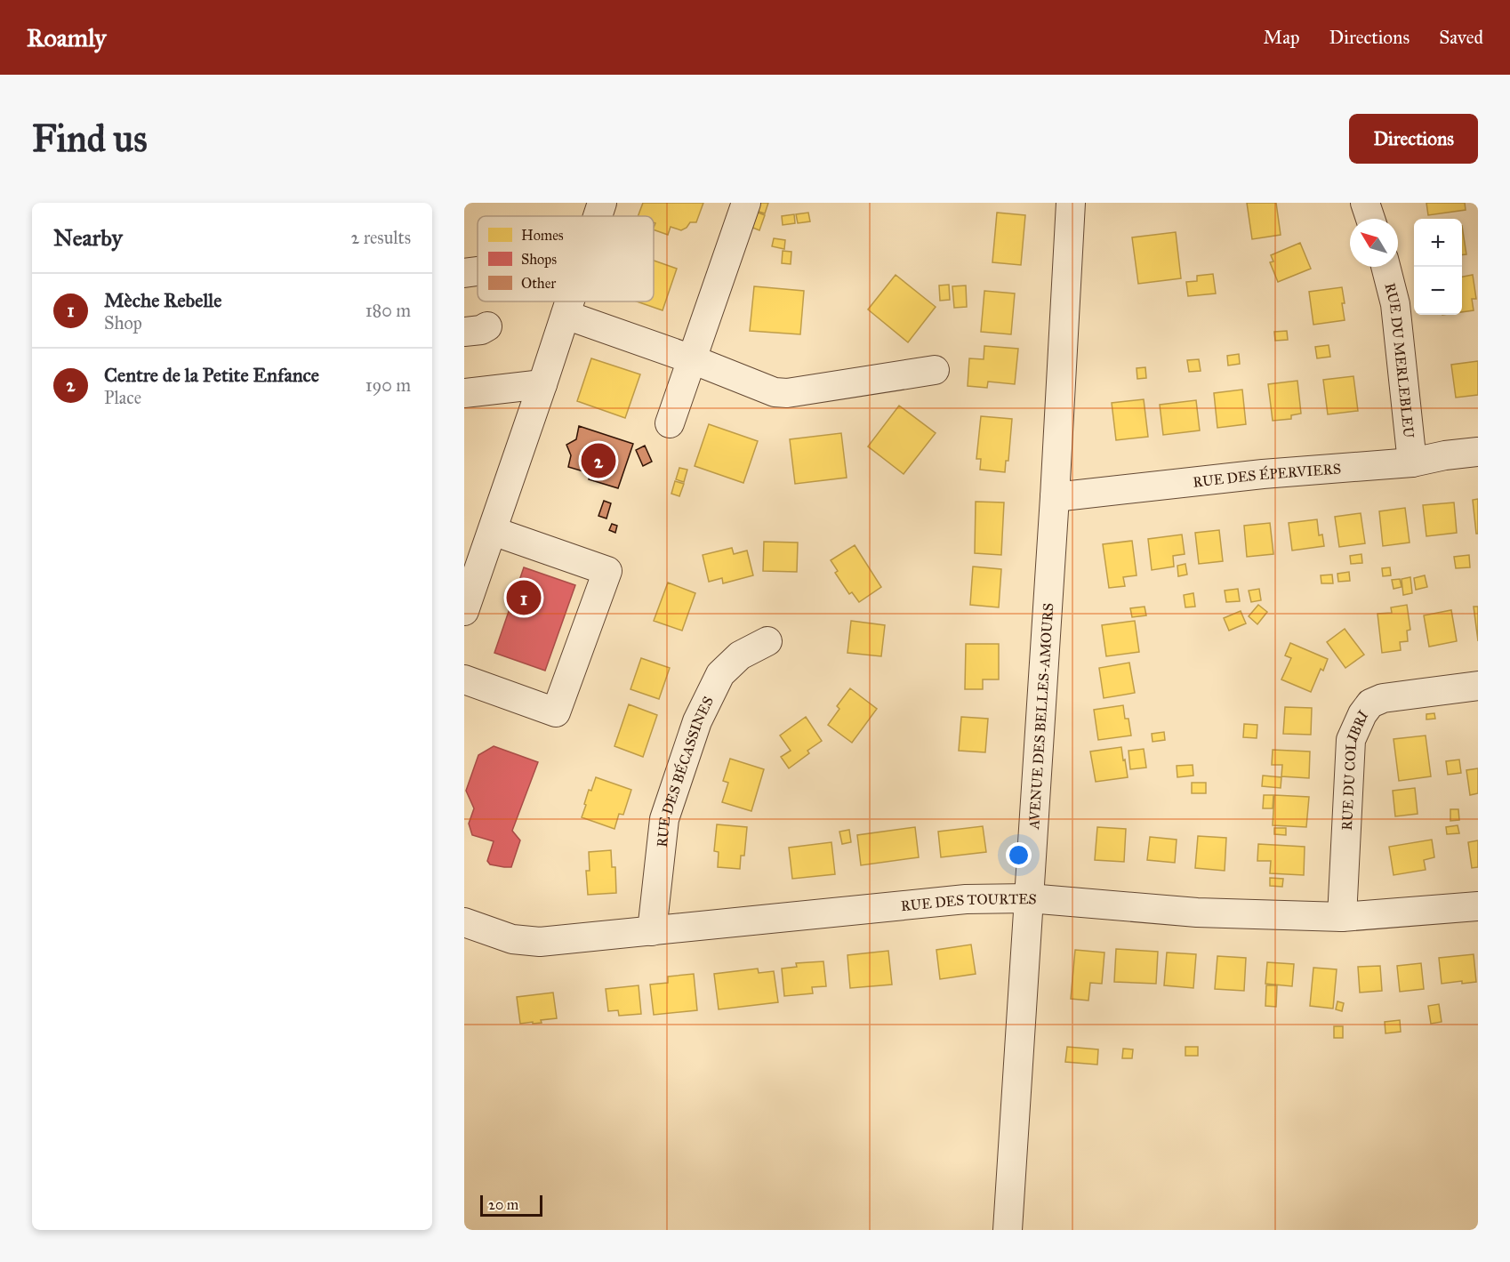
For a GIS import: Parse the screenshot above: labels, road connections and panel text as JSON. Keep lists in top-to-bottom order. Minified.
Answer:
{"streets":{"street":["RUE DU MERLEBLEU","RUE DES ÉPERVIERS","AVENUE DES BELLES-AMOURS","RUE DU COLIBRI","RUE DES BÉCASSINES","RUE DES TOURTES"]},"crossings":[["RUE DU MERLEBLEU","RUE DES ÉPERVIERS"],["RUE DES ÉPERVIERS","AVENUE DES BELLES-AMOURS"],["AVENUE DES BELLES-AMOURS","RUE DES TOURTES"],["RUE DU COLIBRI","RUE DES TOURTES"],["RUE DES BÉCASSINES","RUE DES TOURTES"]],"legend":["Homes","Shops","Other"],"scale_bar":"20 m","north":"top left","page":{"header":"Roamly","nav":["Map","Directions","Saved"],"buttons":"Directions","title":"Find us","heading":["Nearby","2 results"],"map_buttons":["+","−"],"list":[{"mark":"1","name":"Mèche Rebelle","note":"Shop","value":"180 m"},{"mark":"2","name":"Centre de la Petite Enfance","note":"Place","value":"190 m"}],"pins":["2","1"],"scale":"20 m"}}
